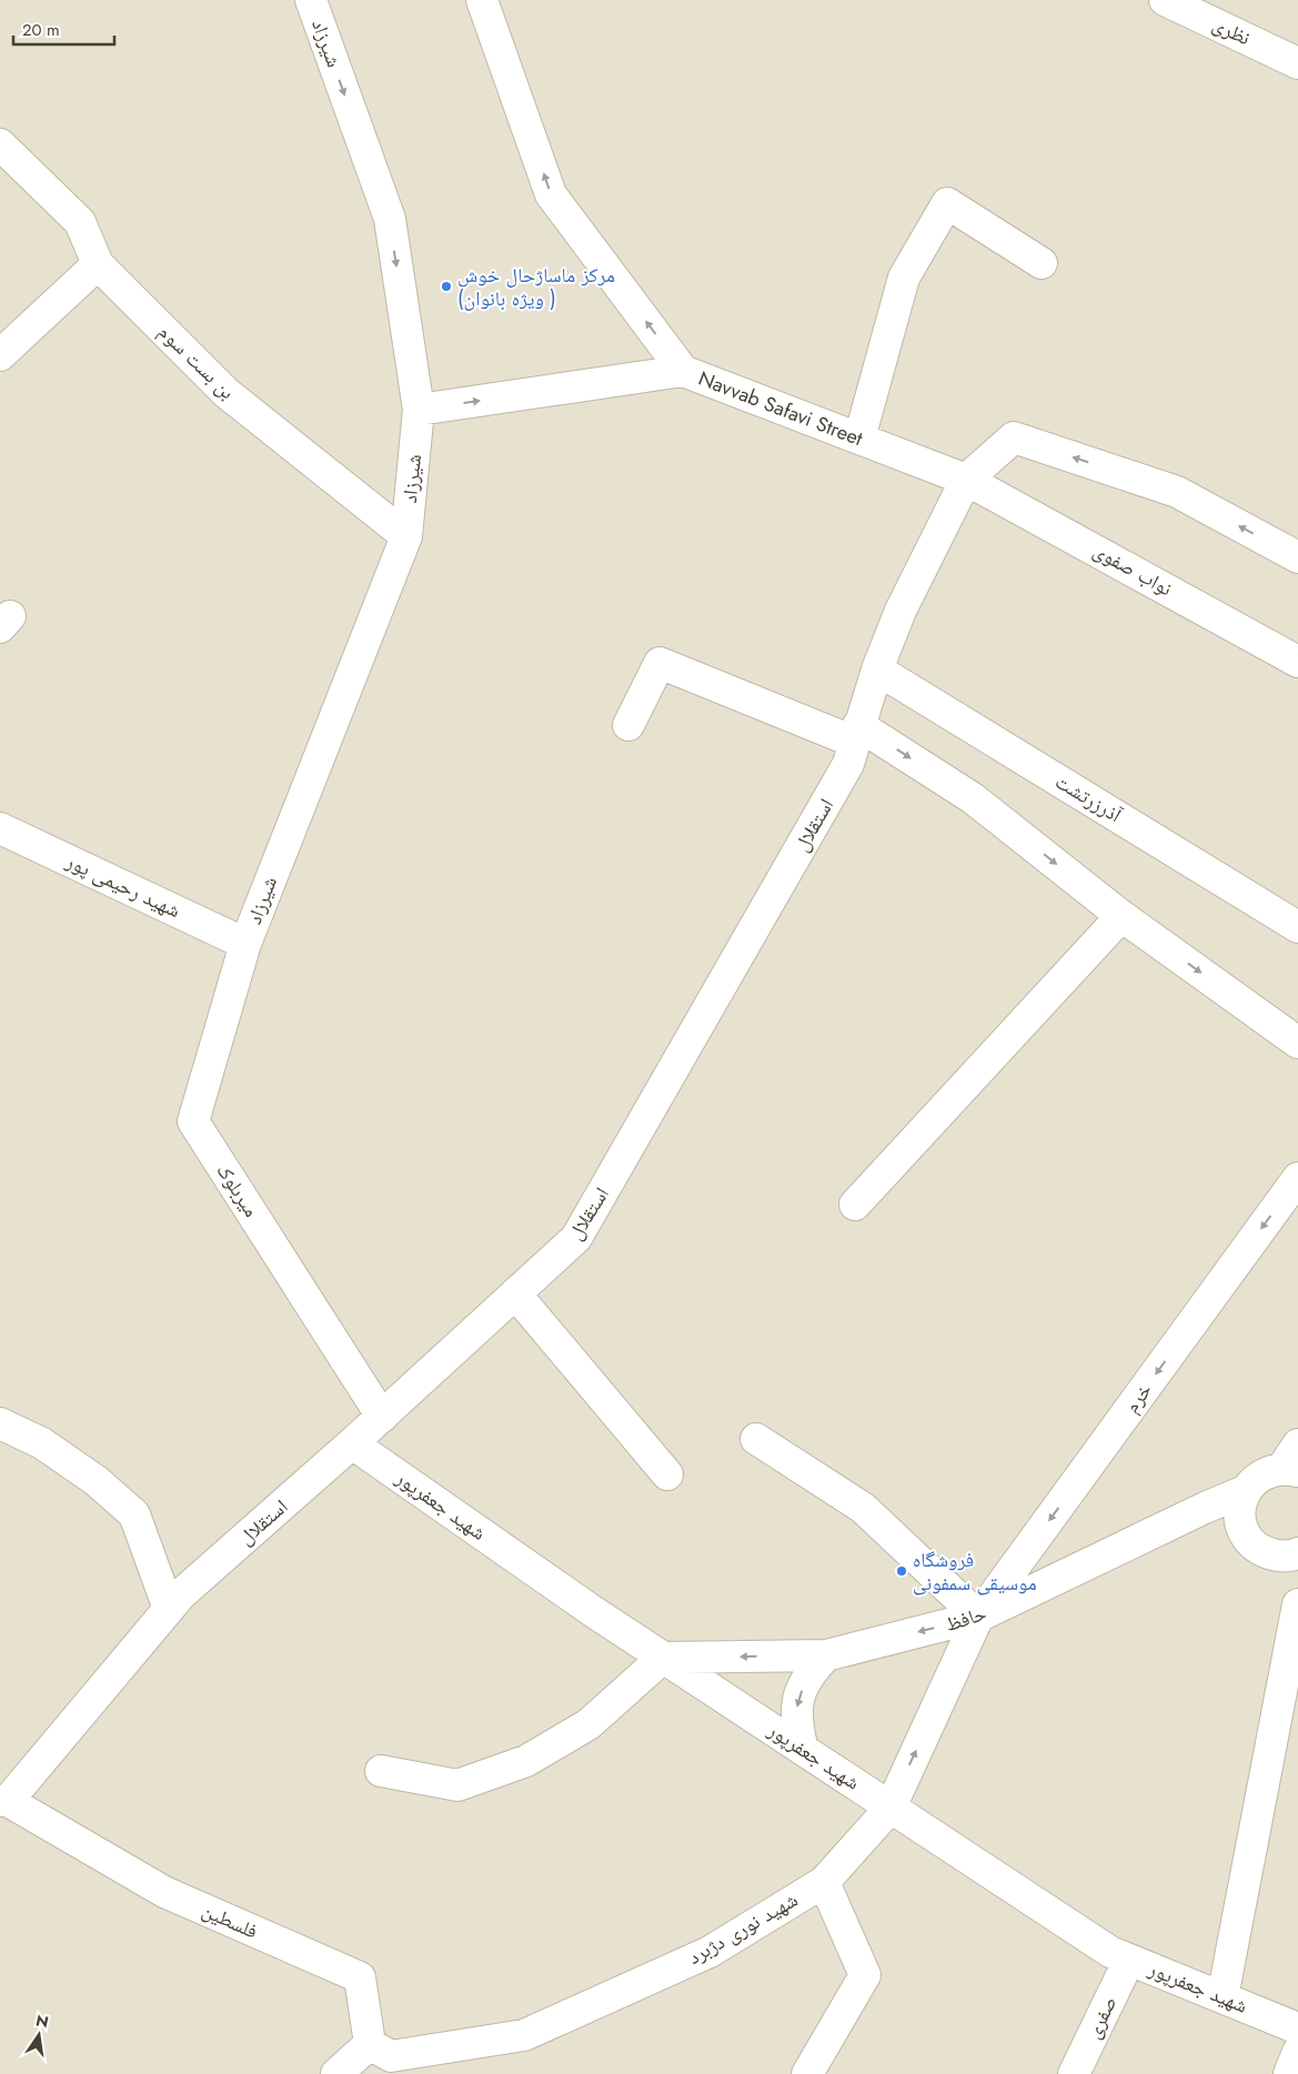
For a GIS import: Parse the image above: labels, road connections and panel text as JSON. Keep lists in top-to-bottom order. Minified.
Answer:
{"streets":{"street":["نظری","شیرزاد","بن بست سوم","Navvab Safavi Street","نواب صفوی","آذرزرتشت","استقلال","شهید رحیمی پور","میربلوک","خرم","شهید جعفرپور","حافظ","فلسطین","شهید نوری دژبرد","صفری"]},"crossings":[["شیرزاد","بن بست سوم"],["شیرزاد","شهید رحیمی پور"],["شیرزاد","میربلوک"],["Navvab Safavi Street","نواب صفوی"],["Navvab Safavi Street","استقلال"],["نواب صفوی","استقلال"],["آذرزرتشت","استقلال"],["استقلال","میربلوک"],["استقلال","شهید جعفرپور"],["استقلال","فلسطین"],["شهید رحیمی پور","میربلوک"],["خرم","حافظ"],["خرم","شهید نوری دژبرد"],["شهید جعفرپور","حافظ"],["شهید جعفرپور","شهید نوری دژبرد"],["شهید جعفرپور","صفری"],["حافظ","شهید نوری دژبرد"],["فلسطین","شهید نوری دژبرد"]],"one_way":["شیرزاد","Navvab Safavi Street","خرم","حافظ"],"places":["مرکز ماساژحال خوش (ویژه بانوان )","فروشگاه موسیقی سمفونی"],"scale_bar":"20 m","north":"top"}
